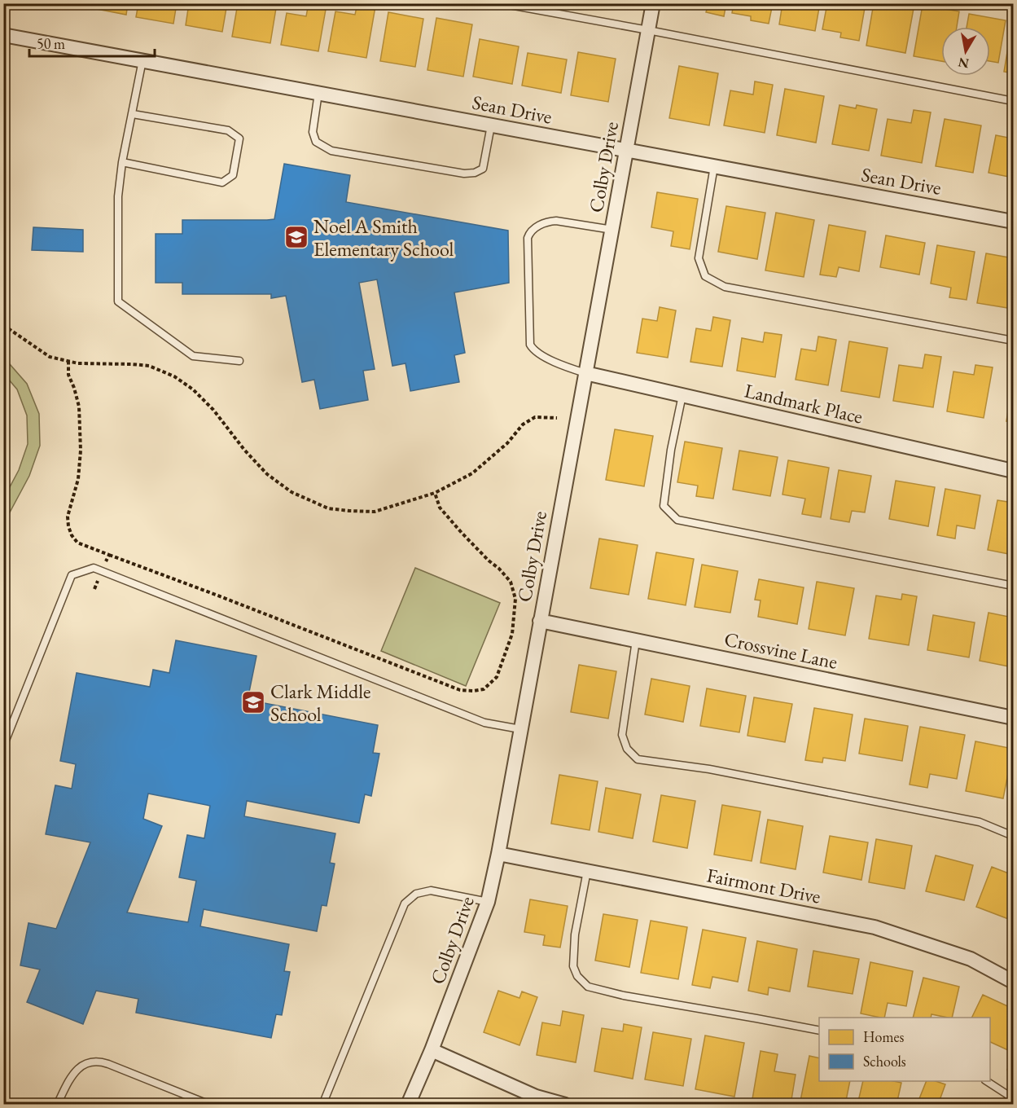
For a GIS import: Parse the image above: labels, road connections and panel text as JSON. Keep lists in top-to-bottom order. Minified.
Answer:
{"streets":{"street":["Sean Drive","Colby Drive","Landmark Place","Crossvine Lane","Fairmont Drive"]},"crossings":[["Sean Drive","Colby Drive"],["Colby Drive","Landmark Place"],["Colby Drive","Crossvine Lane"],["Colby Drive","Fairmont Drive"]],"places":{"school or university":["Noel A Smith Elementary School","Clark Middle School"]},"legend":["Homes","Schools"],"scale_bar":"50 m","north":"bottom"}
